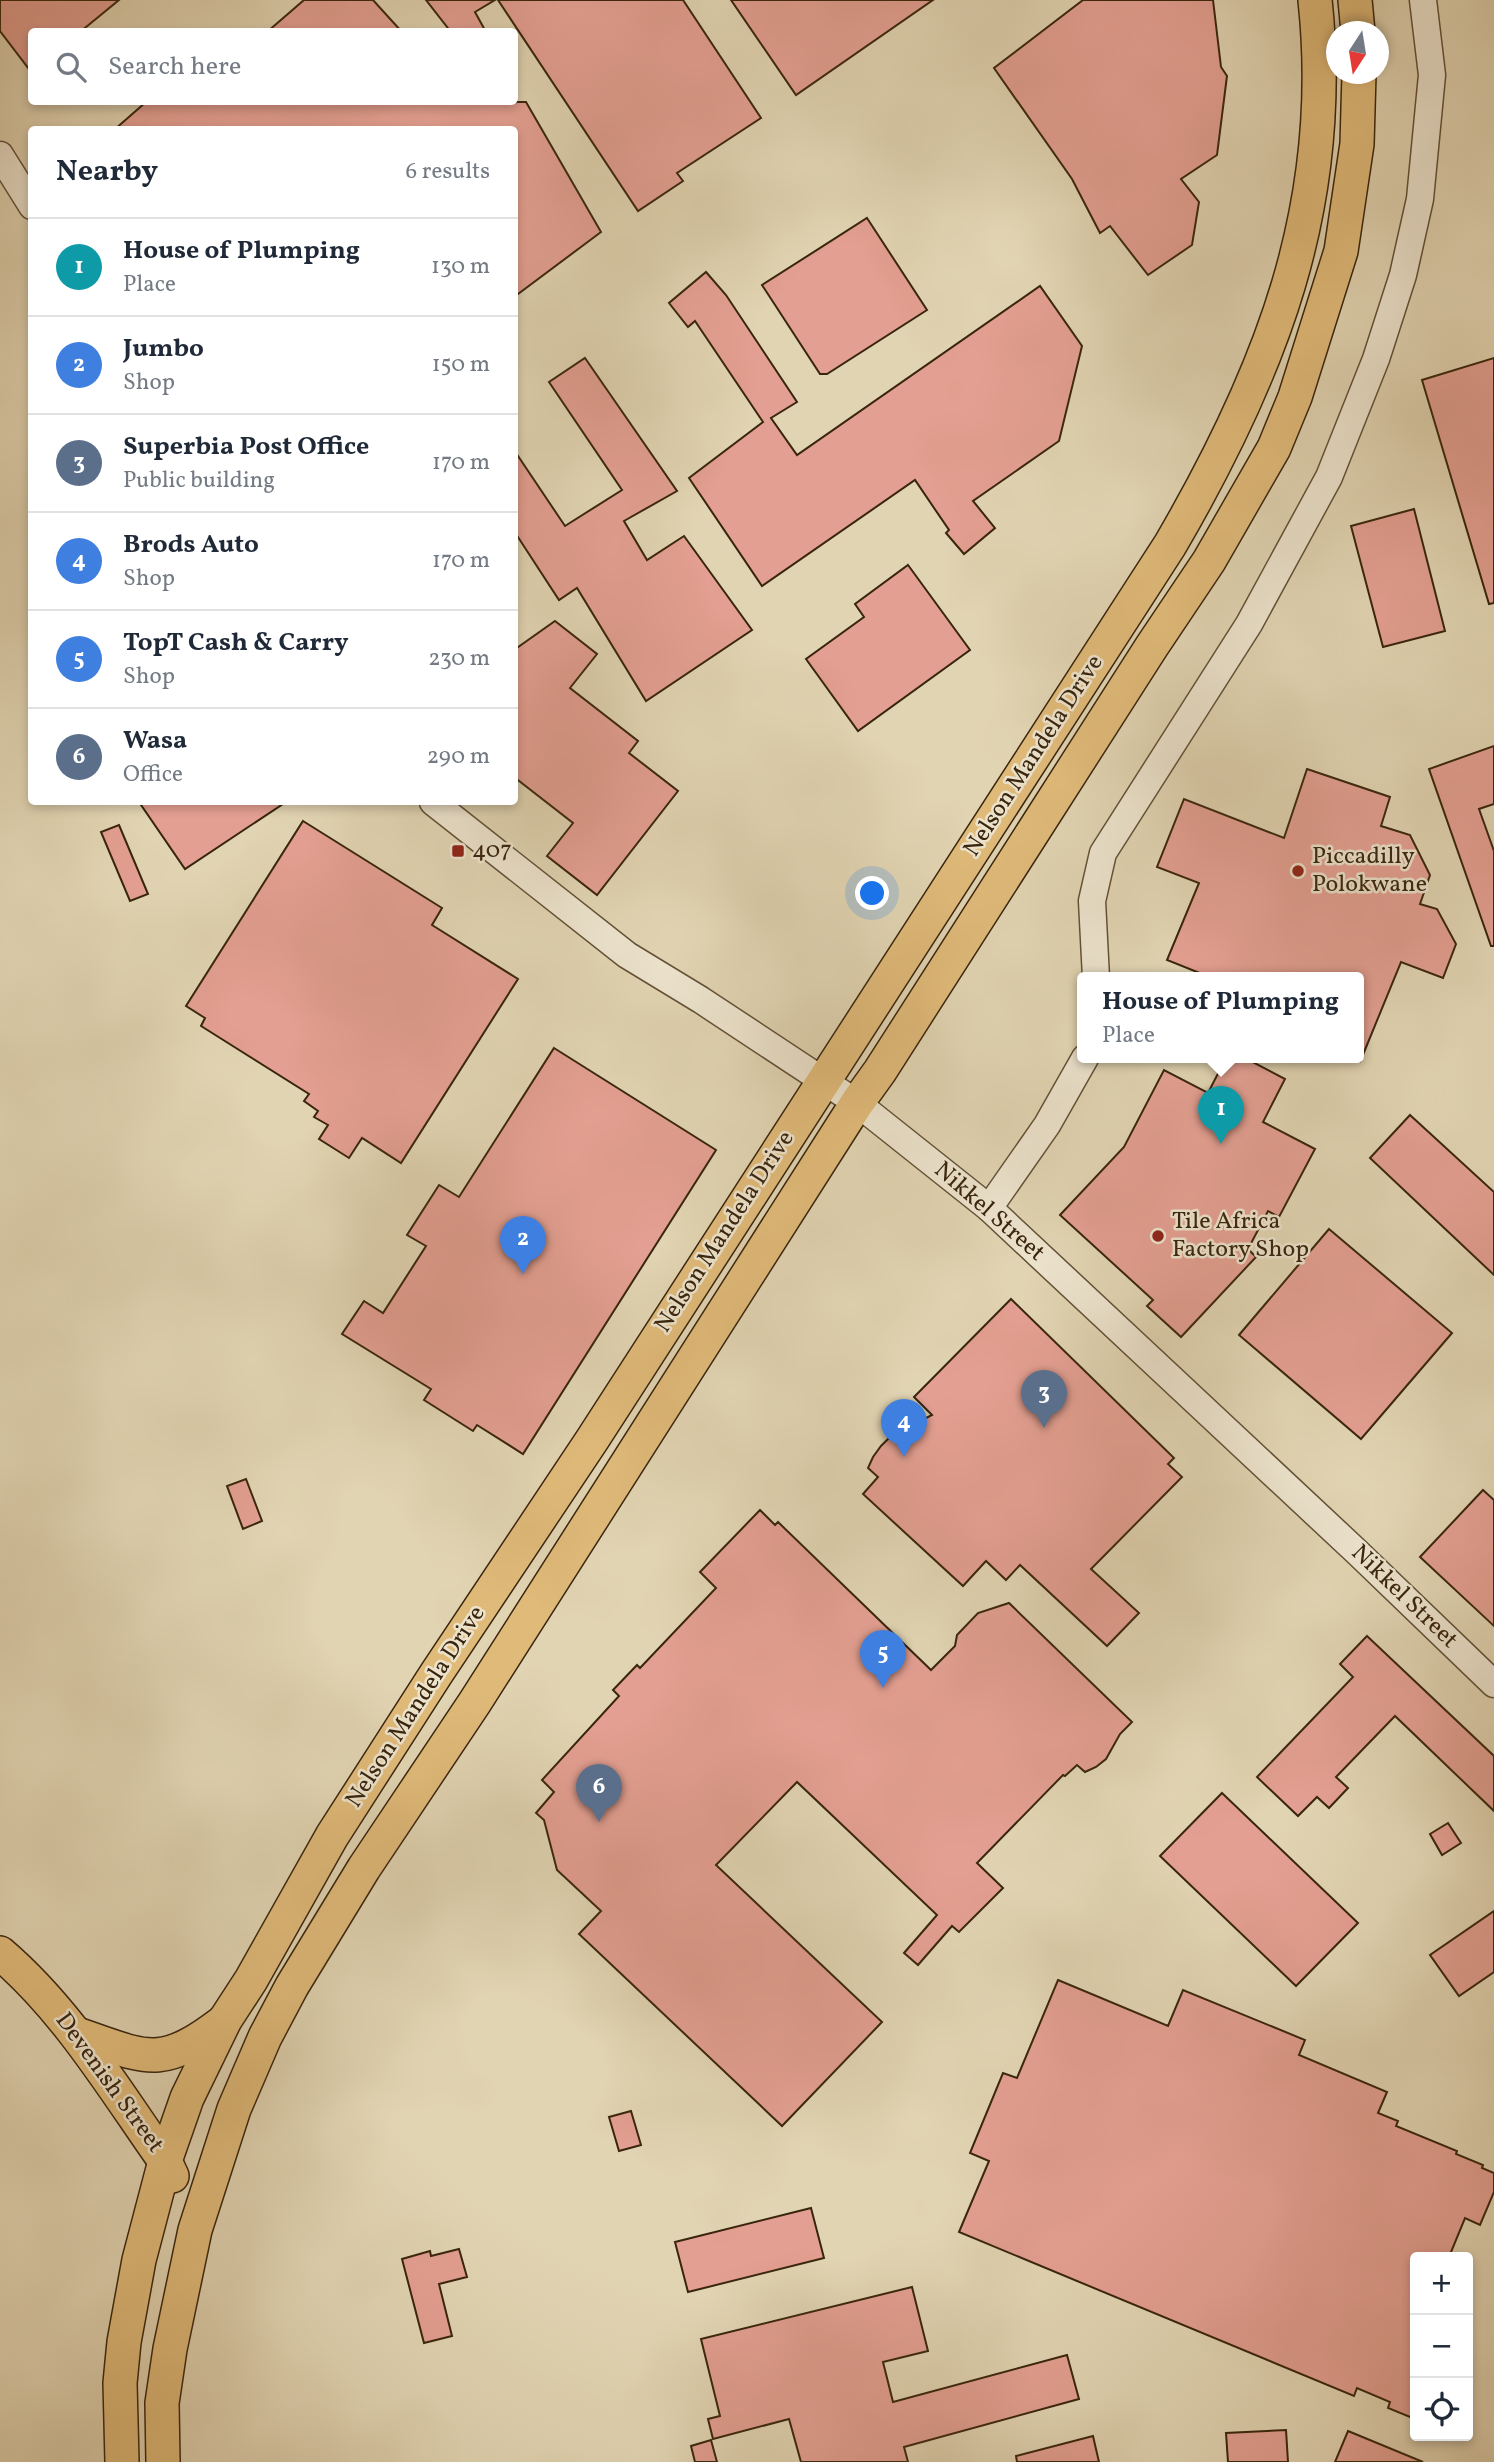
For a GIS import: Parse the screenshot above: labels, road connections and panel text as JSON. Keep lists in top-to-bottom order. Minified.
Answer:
{"streets":{"main road":["Nelson Mandela Drive","Devenish Street"],"street":["Nikkel Street"]},"crossings":[["Nelson Mandela Drive","Nikkel Street"],["Nelson Mandela Drive","Devenish Street"]],"places":{"transit":["407"],"other":["Piccadilly Polokwane","Tile Africa Factory Shop"]},"north":"bottom","page":{"search":"Search here","heading":["Nearby","6 results"],"list":[{"mark":"1","name":"House of Plumping","note":"Place","value":"130 m"},{"mark":"2","name":"Jumbo","note":"Shop","value":"150 m"},{"mark":"3","name":"Superbia Post Office","note":"Public building","value":"170 m"},{"mark":"4","name":"Brods Auto","note":"Shop","value":"170 m"},{"mark":"5","name":"TopT Cash & Carry","note":"Shop","value":"230 m"},{"mark":"6","name":"Wasa","note":"Office","value":"290 m"}],"popup":["House of Plumping","Place"],"pins":["1","2","3","4","5","6"],"map_buttons":["+","−"]}}
